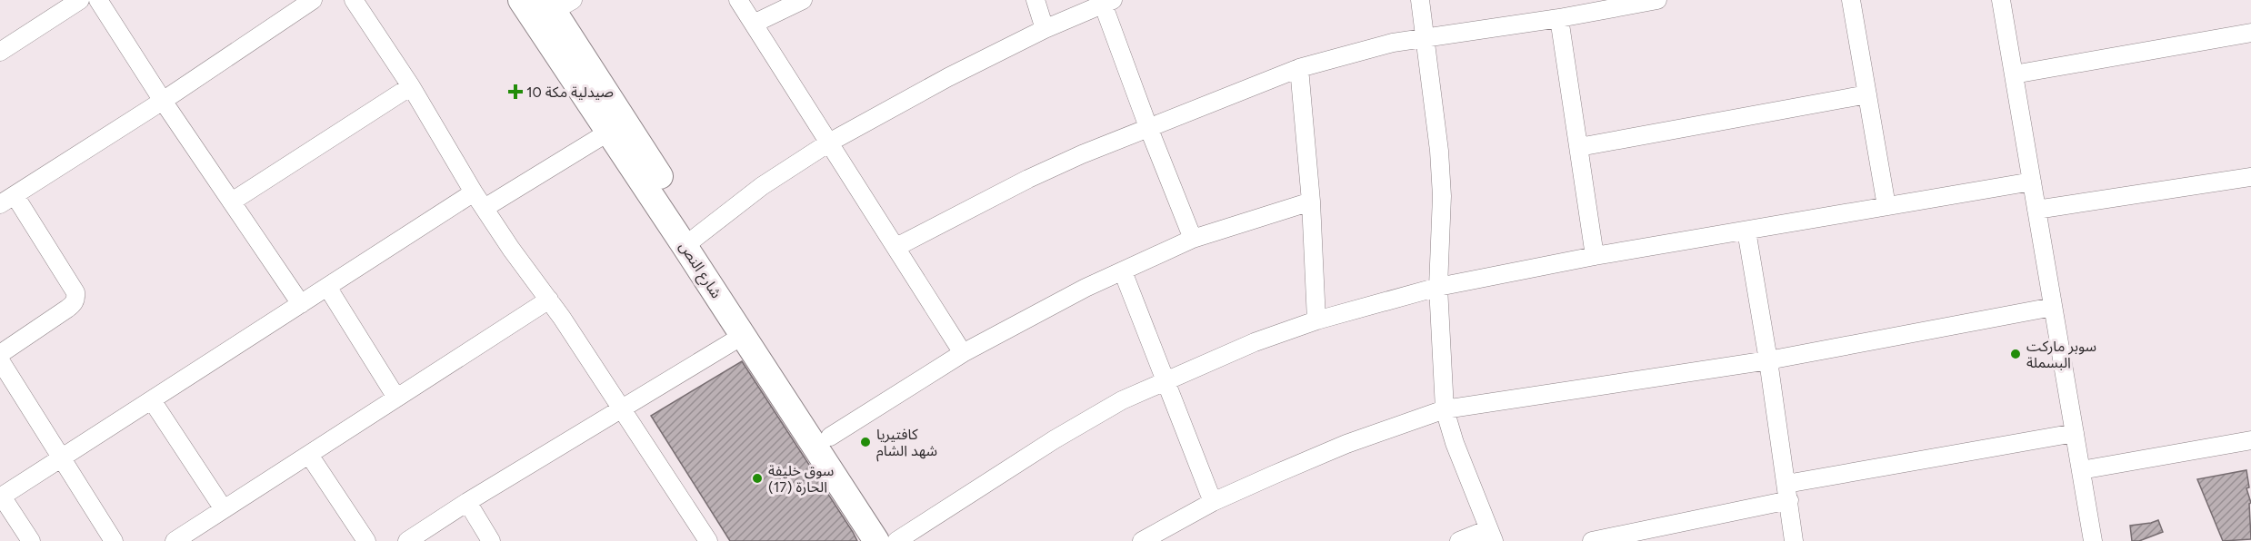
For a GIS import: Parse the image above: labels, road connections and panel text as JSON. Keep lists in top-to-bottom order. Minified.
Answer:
{"streets":{"main road":["شارع النص"]},"places":{"health":["صيدلية مكة 10"],"other":["سوبر ماركت البسملة","كافتيريا شهد الشام","سوق خليفة الحارة (17)"]}}
